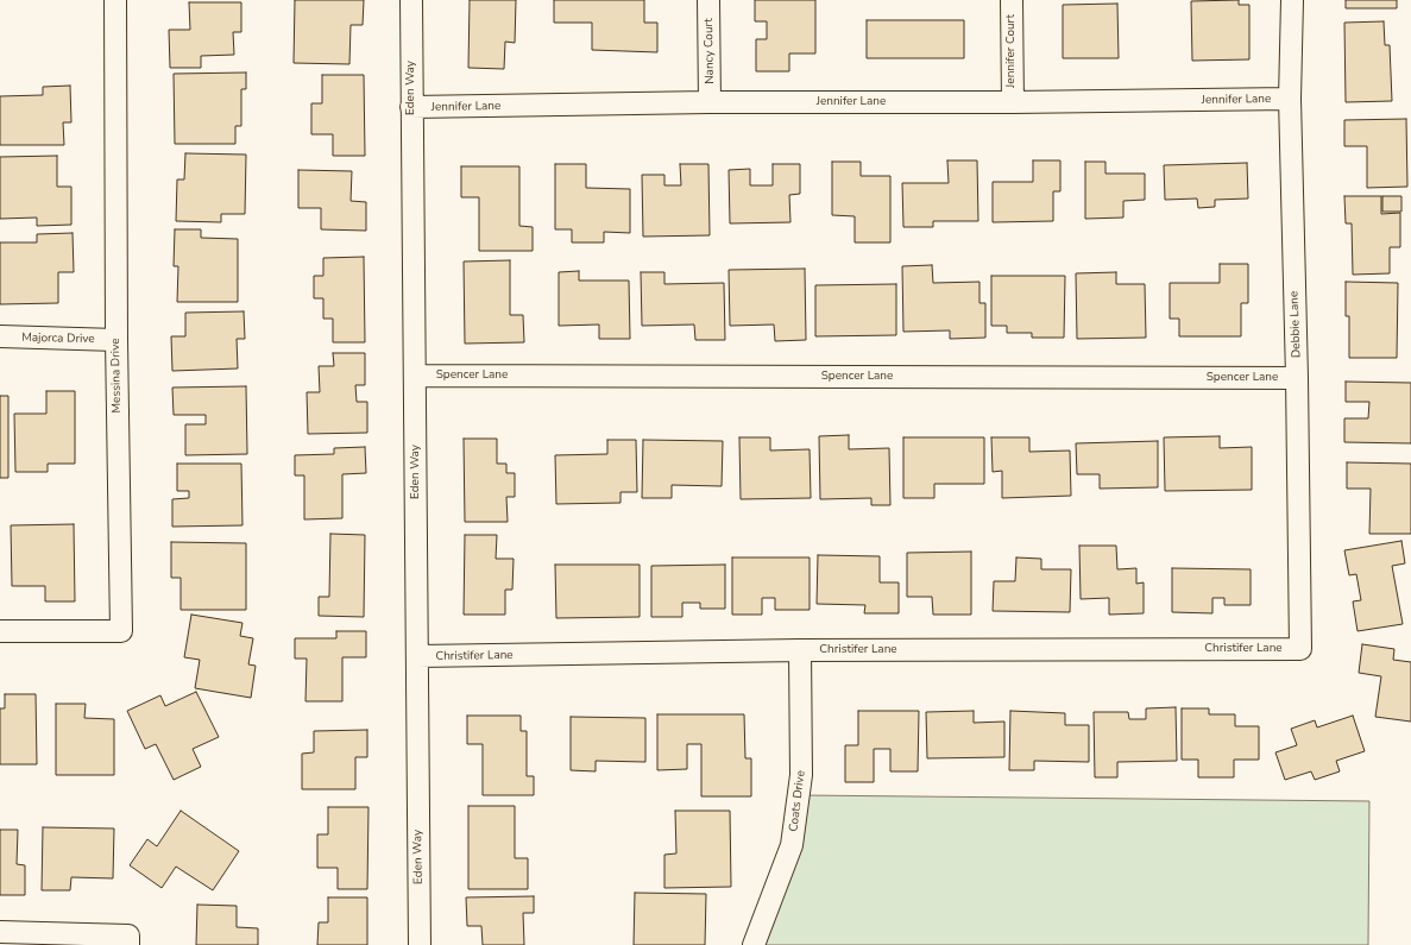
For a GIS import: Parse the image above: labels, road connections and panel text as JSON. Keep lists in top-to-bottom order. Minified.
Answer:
{"streets":{"street":["Nancy Court","Jennifer Court","Eden Way","Jennifer Lane","Debbie Lane","Majorca Drive","Messina Drive","Spencer Lane","Christifer Lane","Coats Drive"]},"crossings":[["Nancy Court","Jennifer Lane"],["Jennifer Court","Jennifer Lane"],["Eden Way","Jennifer Lane"],["Eden Way","Spencer Lane"],["Eden Way","Christifer Lane"],["Jennifer Lane","Debbie Lane"],["Debbie Lane","Spencer Lane"],["Debbie Lane","Christifer Lane"],["Majorca Drive","Messina Drive"],["Christifer Lane","Coats Drive"]]}
